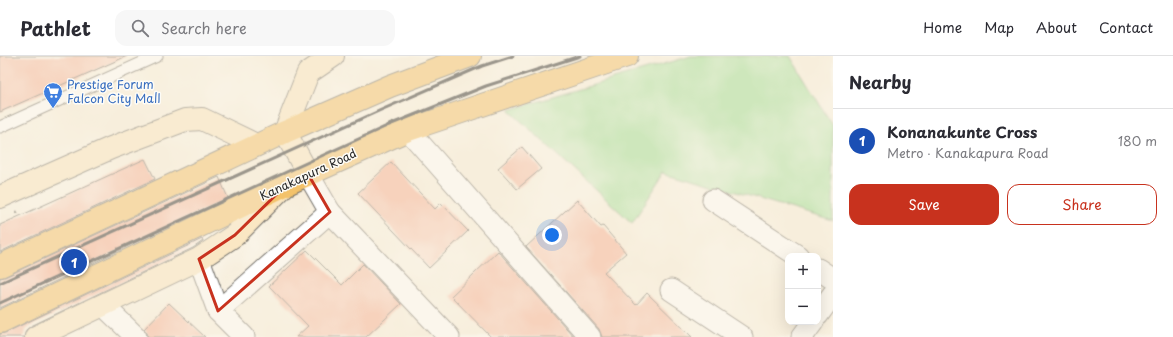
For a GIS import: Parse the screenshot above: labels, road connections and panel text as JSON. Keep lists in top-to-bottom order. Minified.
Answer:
{"streets":{"highway":["Kanakapura Road"]},"places":{"supermarket":["Prestige Forum Falcon City Mall"]},"page":{"header":"Pathlet","search":"Search here","nav":["Home","Map","About","Contact"],"heading":"Nearby","list":[{"mark":"1","name":"Konanakunte Cross","note":"Metro · Kanakapura Road","value":"180 m"}],"buttons":["Save","Share"],"pins":"1","map_buttons":["+","−"]}}
